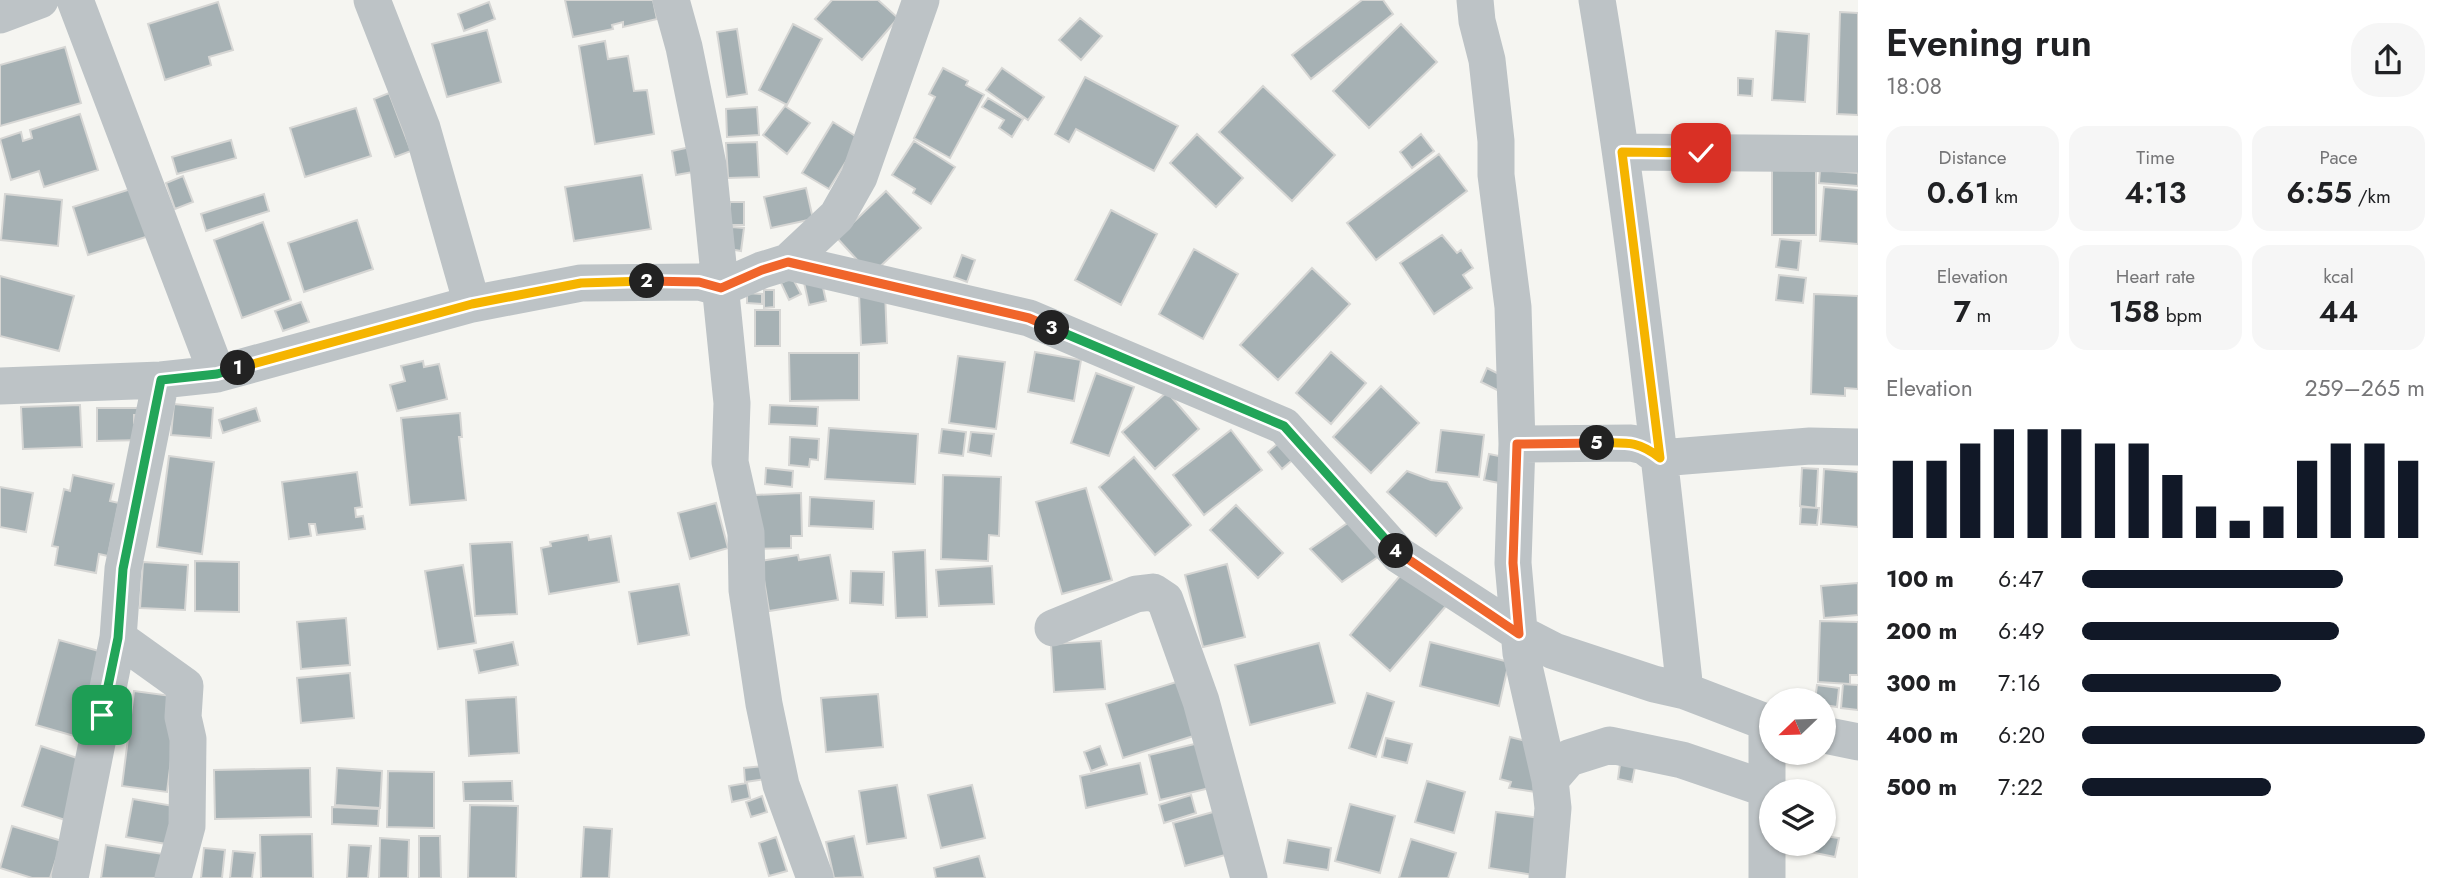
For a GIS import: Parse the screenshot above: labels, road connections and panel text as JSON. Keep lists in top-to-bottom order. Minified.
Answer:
{"north":"bottom left","page":{"heading":["Evening run","18:08"],"stats":[["Distance","0.61 km"],["Time","4:13"],["Pace","6:55 /km"],["Elevation","7 m"],["Heart rate","158 bpm"],["kcal","44"]],"pins":["2","3","1","5","4"],"chart":["Elevation","259–265 m"],"list":[{"name":"100 m","note":"6:47"},{"name":"200 m","note":"6:49"},{"name":"300 m","note":"7:16"},{"name":"400 m","note":"6:20"},{"name":"500 m","note":"7:22"}]}}
